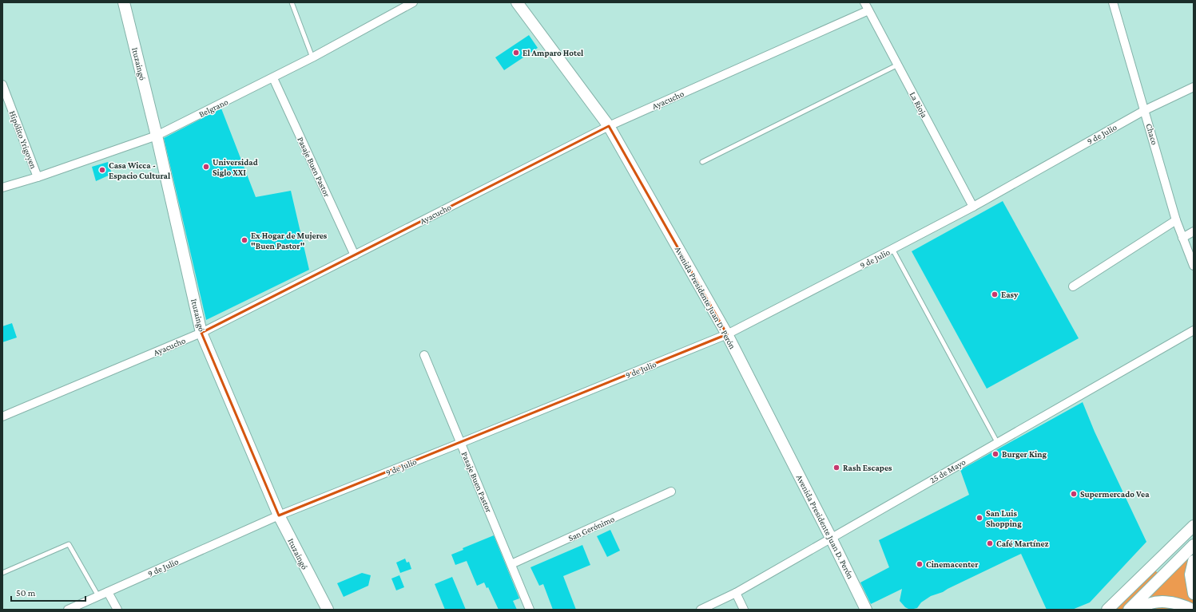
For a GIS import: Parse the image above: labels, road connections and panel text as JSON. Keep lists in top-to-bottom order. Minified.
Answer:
{"streets":{"street":["Ituzaingó","Ayacucho","La Rioja","Belgrano","9 de Julio","Chaco","Hipólito Yrigoyen","Pasaje Buen Pastor","Avenida Presidente Juan D. Perón","25 de Mayo","San Gerónimo"]},"crossings":[["Ituzaingó","Ayacucho"],["Ituzaingó","Belgrano"],["Ituzaingó","9 de Julio"],["Ayacucho","La Rioja"],["Ayacucho","Pasaje Buen Pastor"],["Ayacucho","Avenida Presidente Juan D. Perón"],["La Rioja","9 de Julio"],["Belgrano","Hipólito Yrigoyen"],["Belgrano","Pasaje Buen Pastor"],["9 de Julio","Chaco"],["9 de Julio","Pasaje Buen Pastor"],["9 de Julio","Avenida Presidente Juan D. Perón"],["Pasaje Buen Pastor","San Gerónimo"],["Avenida Presidente Juan D. Perón","25 de Mayo"]],"places":["El Amparo Hotel","Universidad Siglo XXI","Casa Wicca - Espacio Cultural","Ex Hogar de Mujeres \"Buen Pastor\"","Easy","Burger King","Rash Escapes","Supermercado Vea","San Luis Shopping","Café Martínez","Cinemacenter"],"scale_bar":"50 m"}
